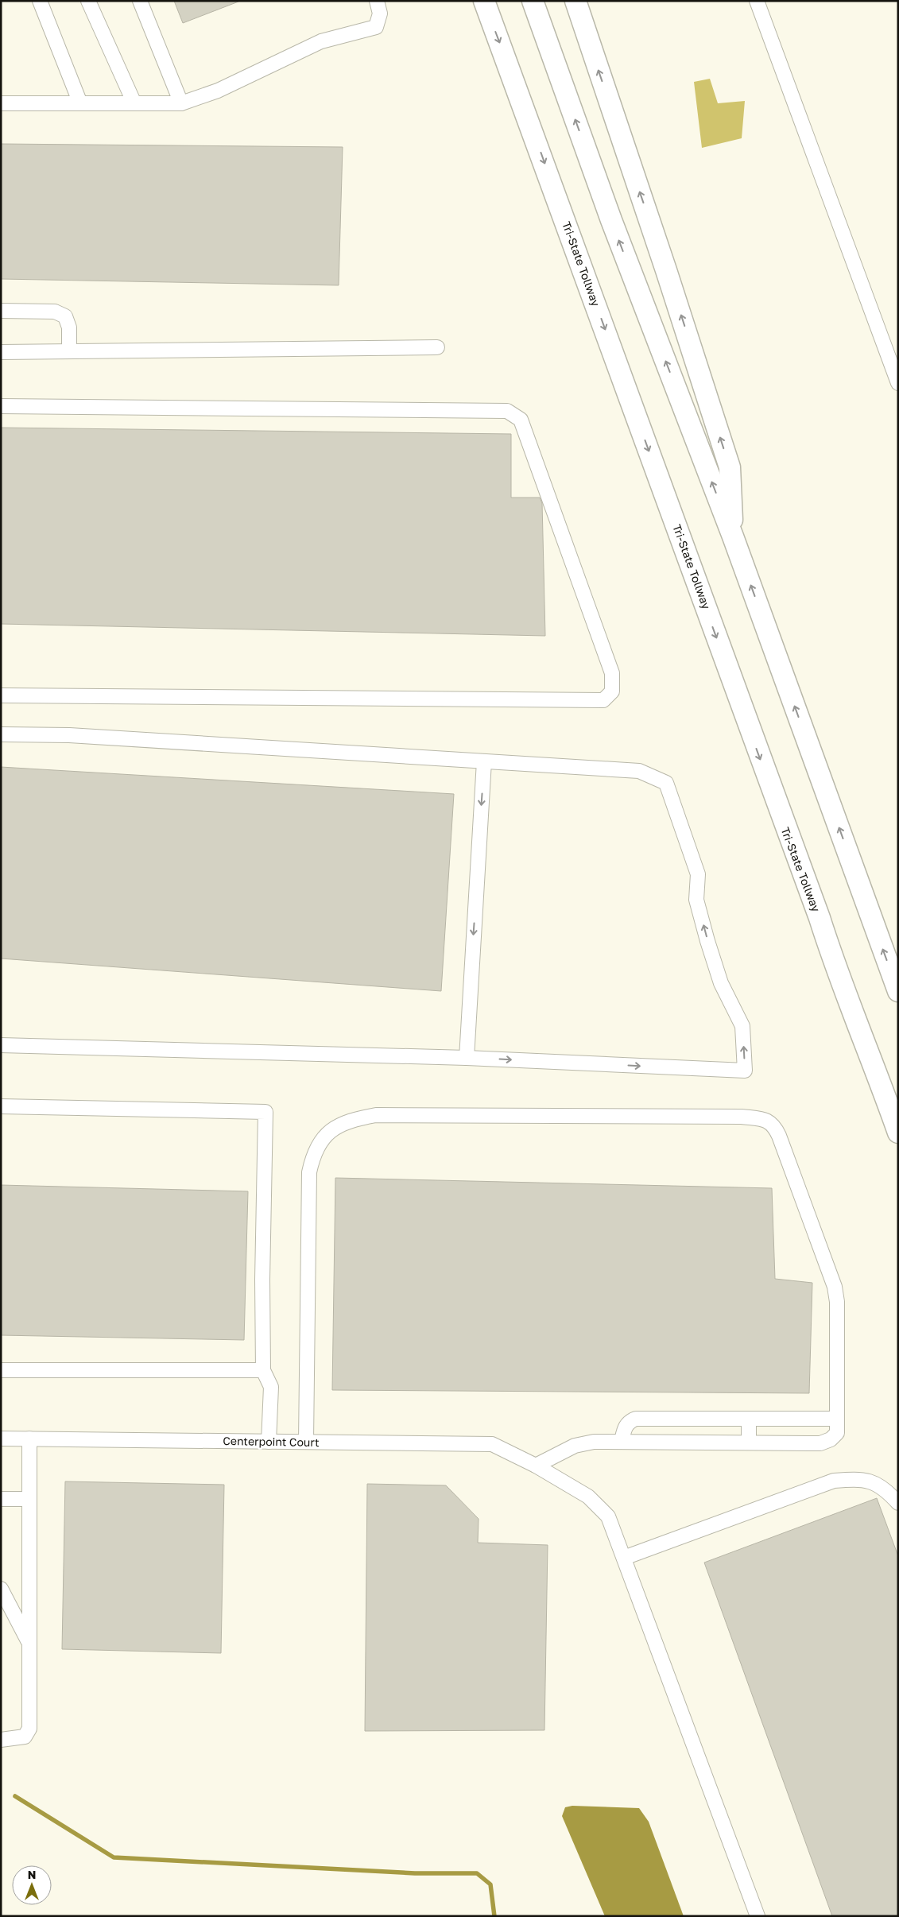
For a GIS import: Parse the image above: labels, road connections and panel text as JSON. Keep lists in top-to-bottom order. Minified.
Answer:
{"streets":{"highway":["Tri-State Tollway"],"lane":["Centerpoint Court"]},"north":"top"}
